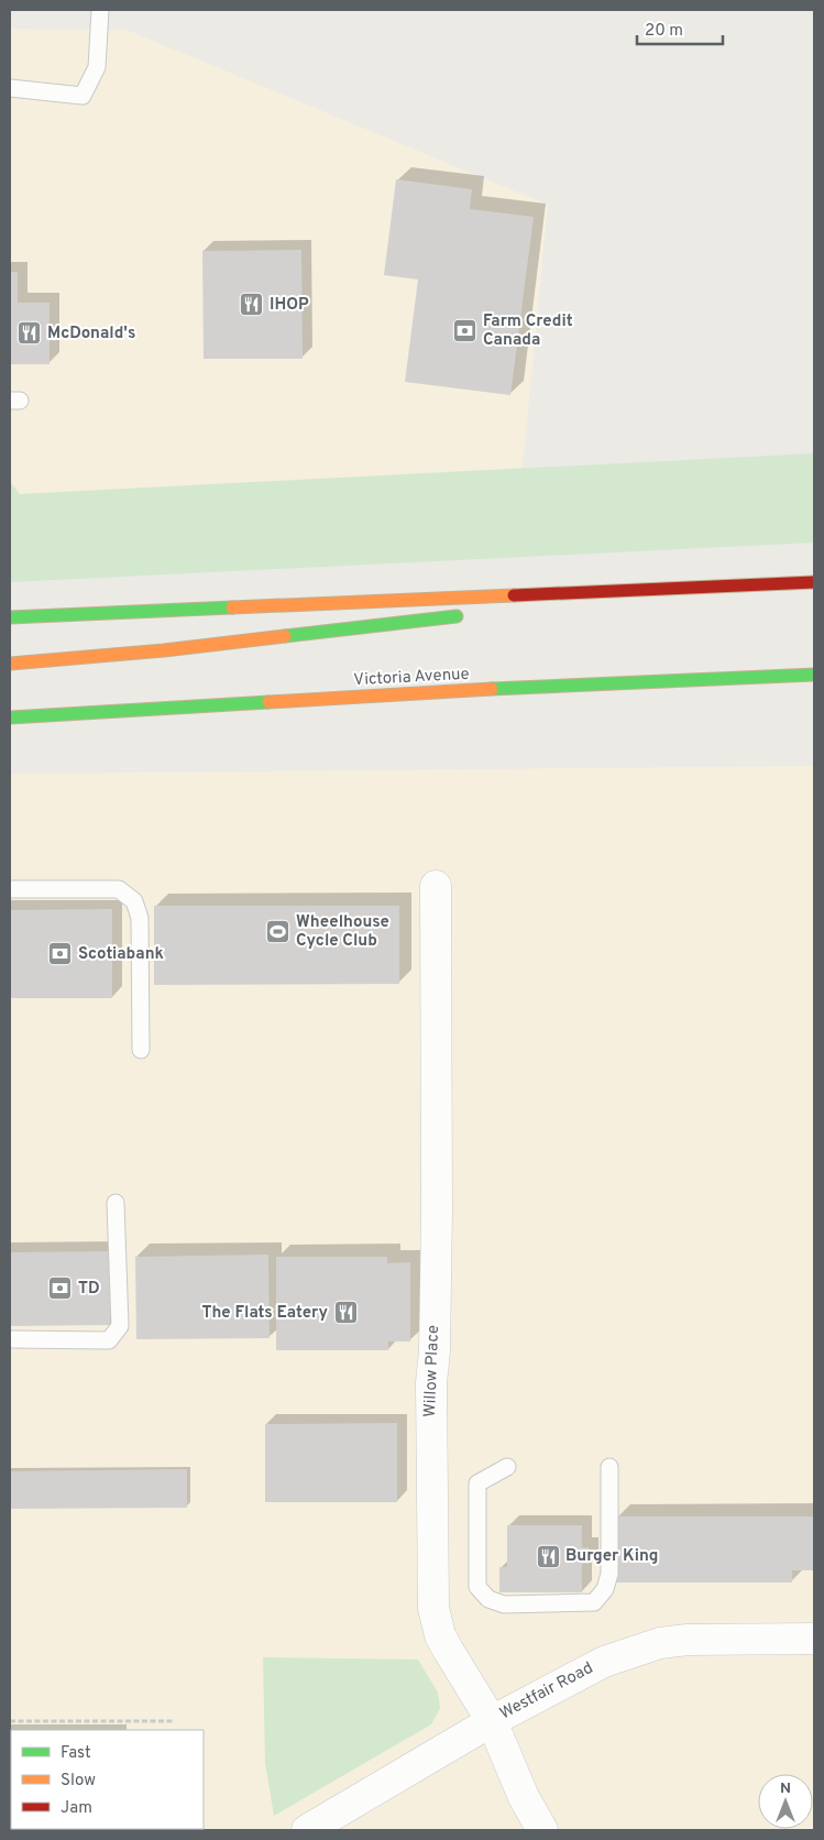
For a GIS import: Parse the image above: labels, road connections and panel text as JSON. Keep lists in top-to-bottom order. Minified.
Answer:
{"streets":{"highway":["Victoria Avenue"],"street":["Willow Place","Westfair Road"]},"crossings":[["Willow Place","Westfair Road"]],"places":{"restaurant":["IHOP","McDonald's","The Flats Eatery","Burger King"],"bank":["Farm Credit Canada","Scotiabank","TD"],"sports":["Wheelhouse Cycle Club"]},"legend":["Fast","Slow","Jam"],"scale_bar":"20 m","north":"top"}
